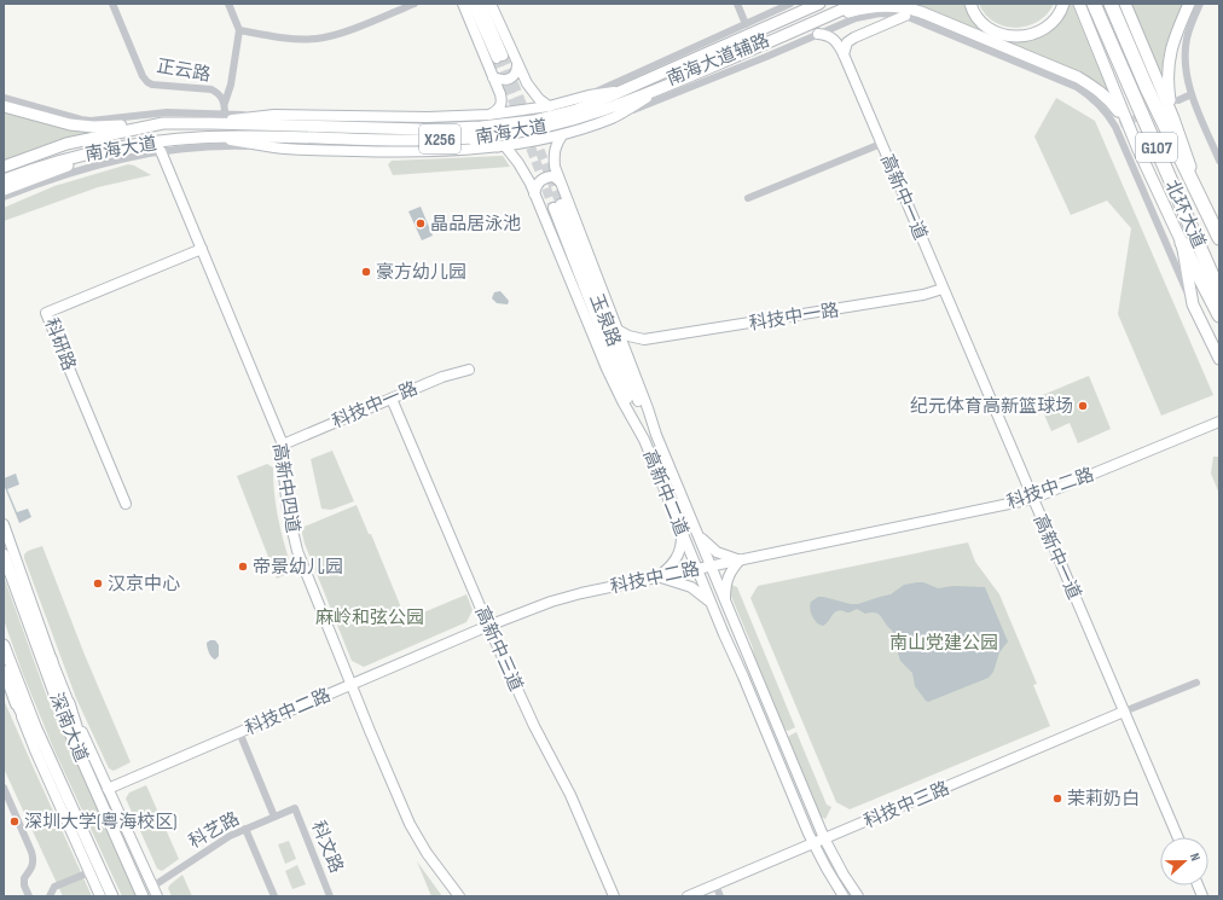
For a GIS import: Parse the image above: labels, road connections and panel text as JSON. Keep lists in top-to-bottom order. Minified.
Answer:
{"streets":{"highway":["G107","北环大道"],"main road":["南海大道","X256","高新中一道","科技中一路","玉泉路","科研路","高新中四道","科技中二路","高新中二道","高新中三道","深南大道","科技中三路"],"street":["南海大道辅路","正云路","科艺路","科文路"]},"crossings":[["南海大道辅路","高新中一道"],["高新中一道","科技中一路"],["高新中一道","科技中二路"],["高新中一道","科技中三路"],["科技中一路","高新中四道"],["科技中一路","高新中二道"],["科技中一路","高新中三道"],["玉泉路","高新中二道"],["科研路","高新中四道"],["高新中四道","科技中二路"],["科技中二路","高新中二道"],["科技中二路","高新中三道"],["高新中二道","科技中三路"],["科艺路","科文路"]],"parks":["麻岭和弦公园","南山党建公园"],"places":["晶品居泳池","豪方幼儿园","纪元体育高新篮球场","帝景幼儿园","汉京中心","茉莉奶白","深圳大学(粤海校区)"],"north":"right"}
